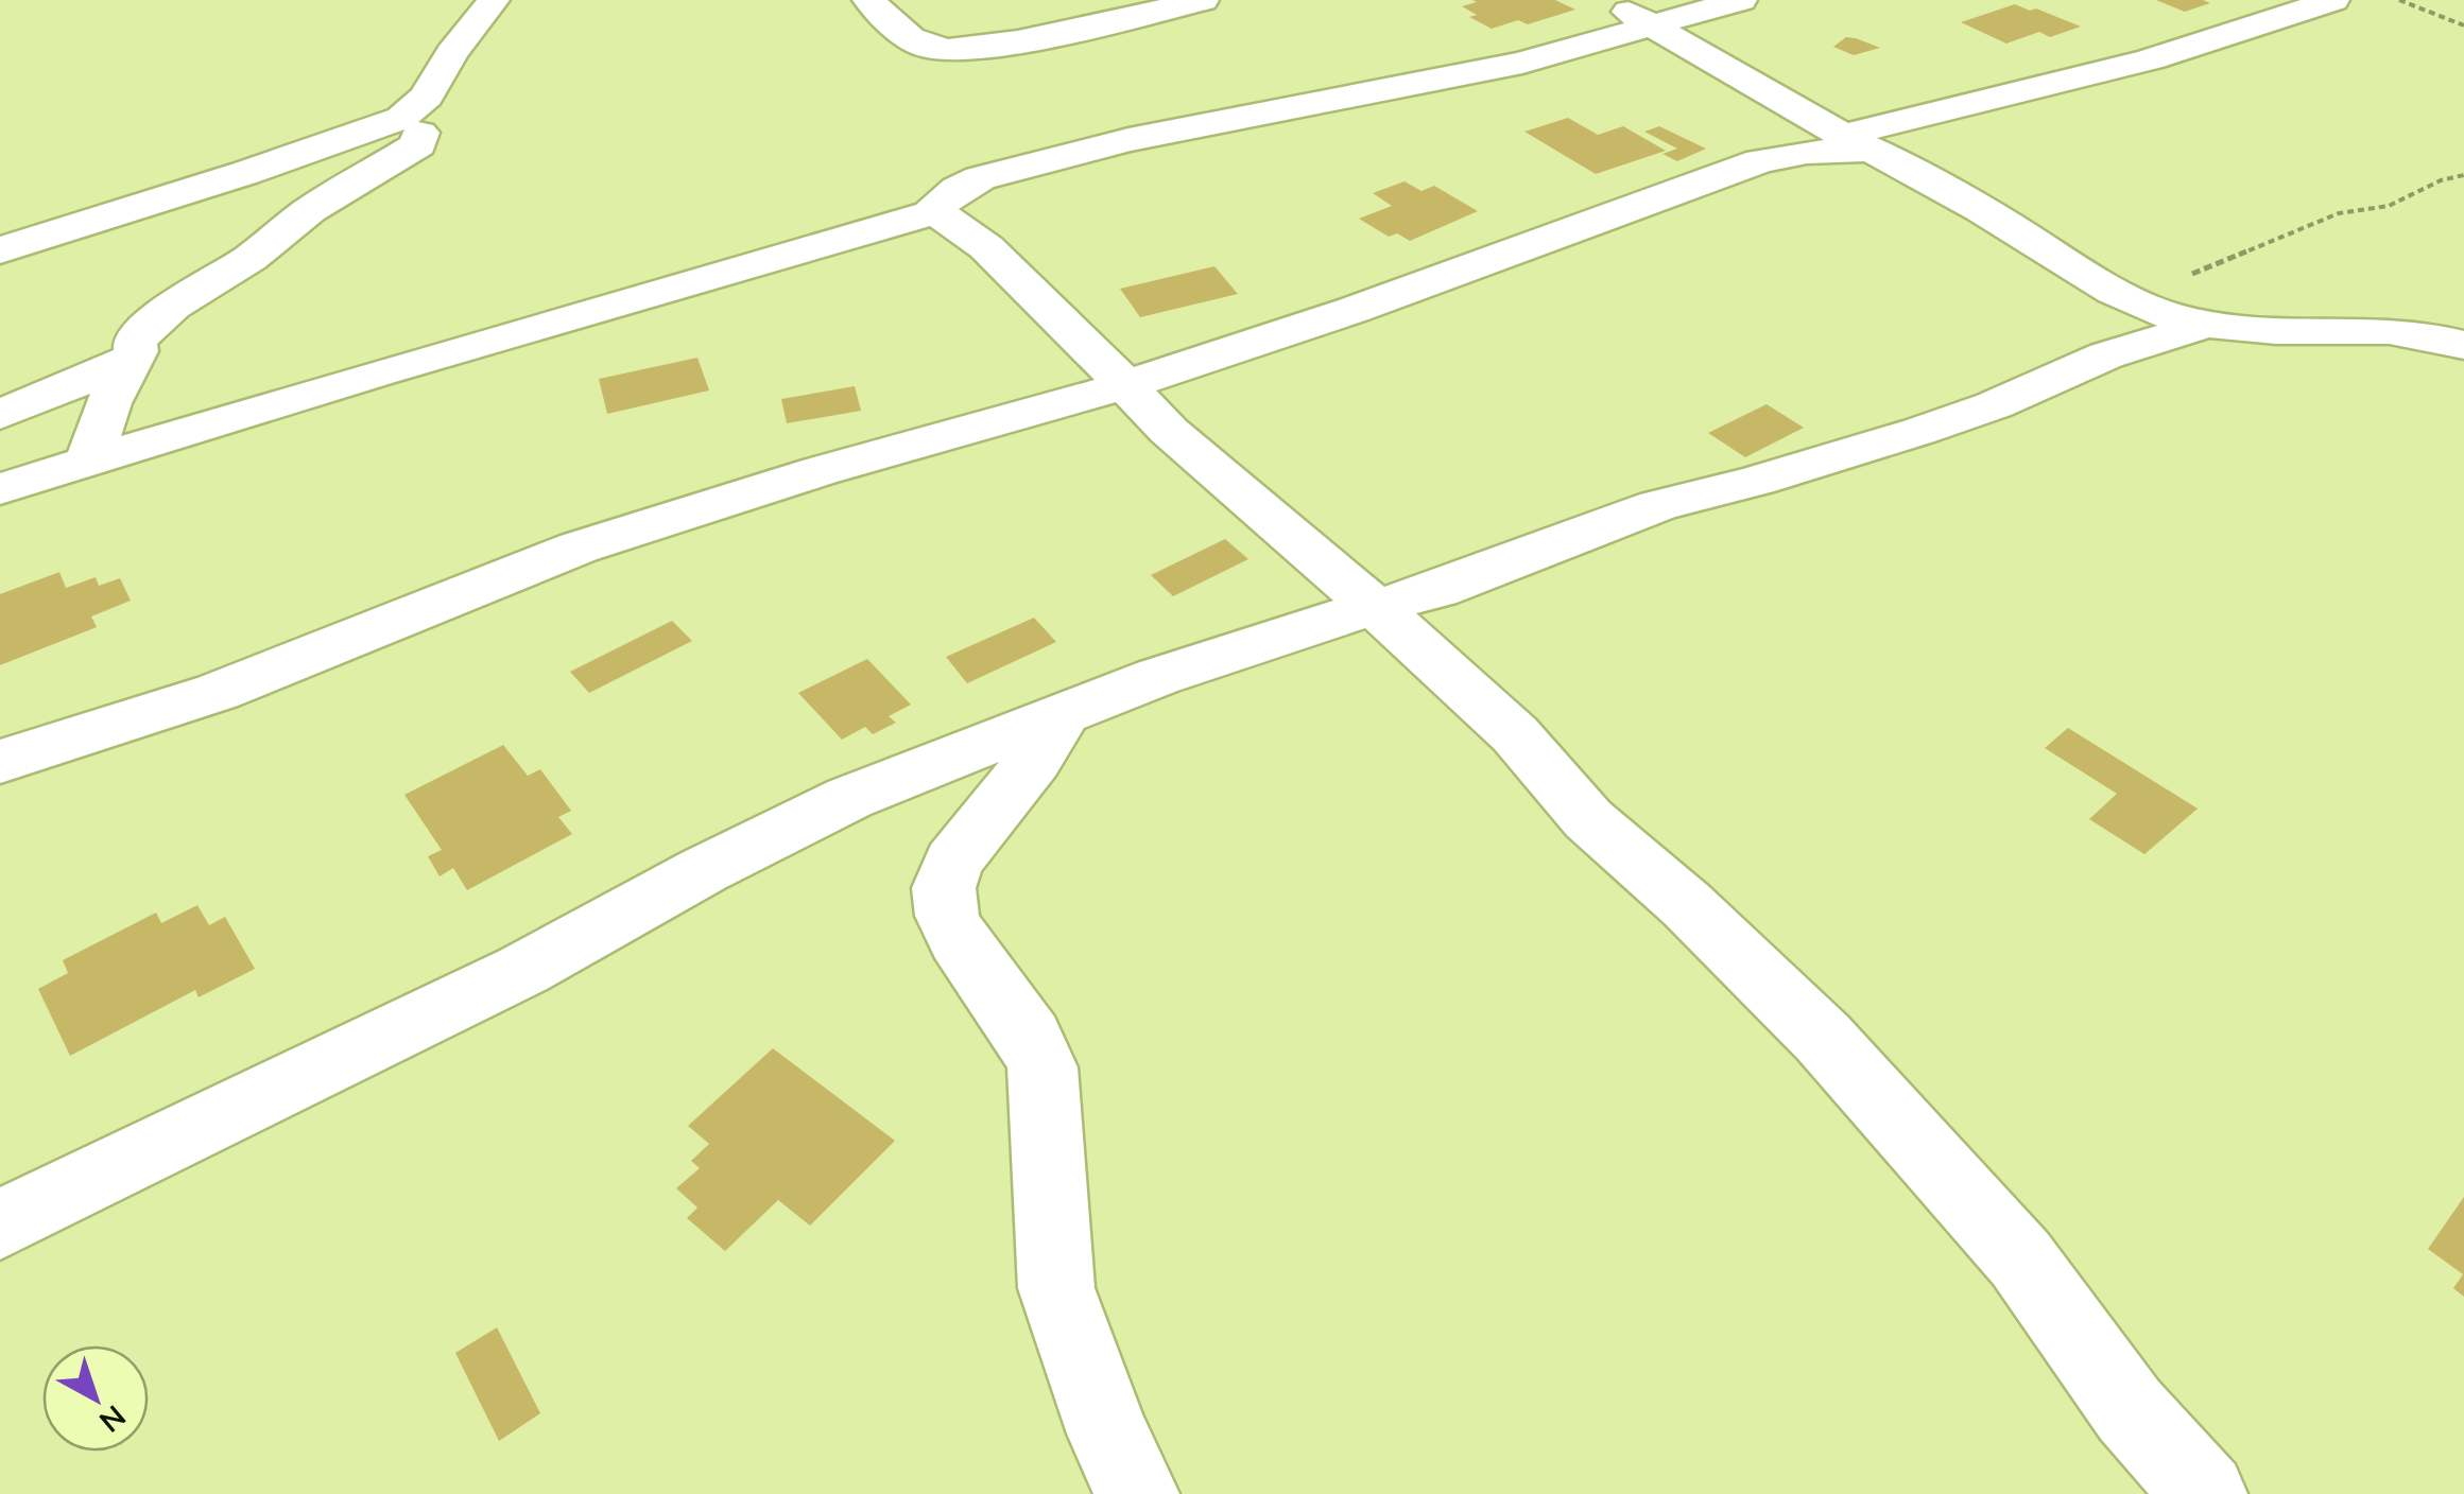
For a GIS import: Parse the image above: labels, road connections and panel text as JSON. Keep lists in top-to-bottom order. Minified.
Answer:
{"north":"bottom right"}
